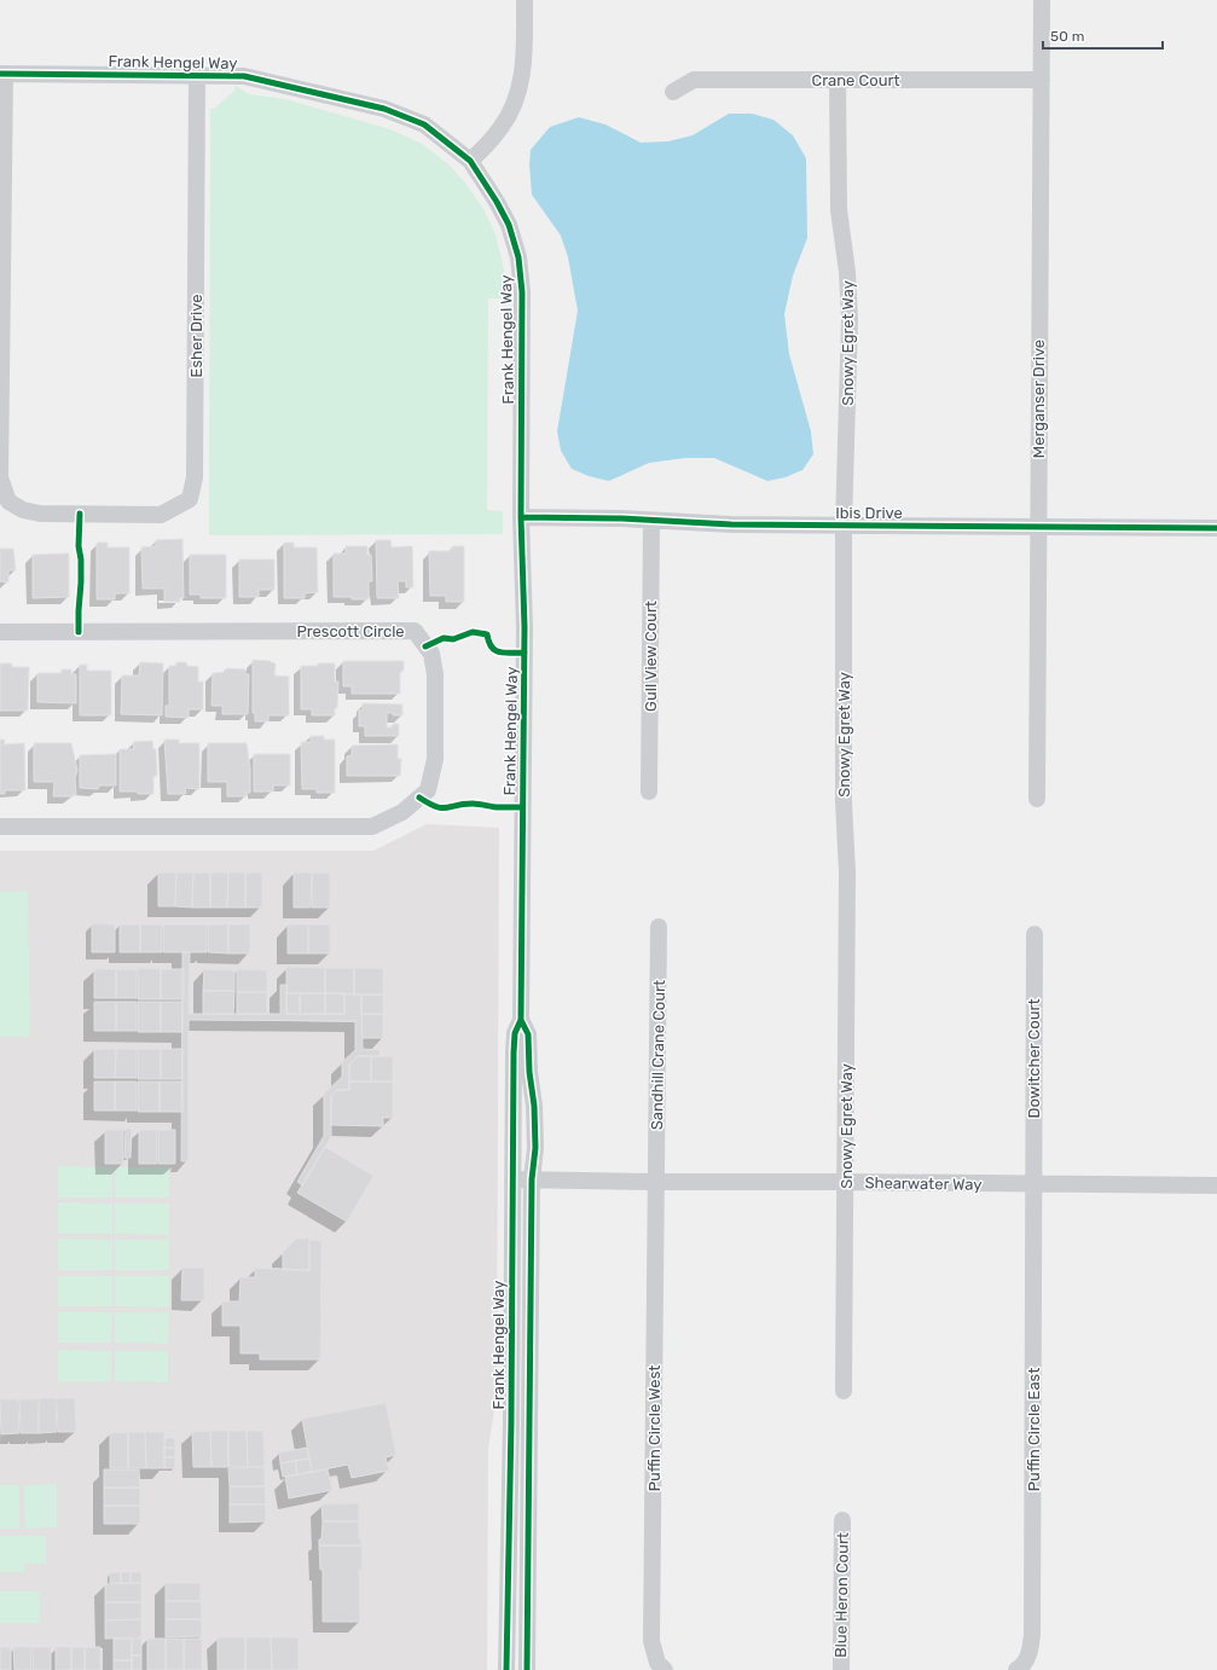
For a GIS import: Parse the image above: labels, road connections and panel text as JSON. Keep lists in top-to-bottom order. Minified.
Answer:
{"streets":{"street":["Frank Hengel Way","Crane Court","Esher Drive","Snowy Egret Way","Merganser Drive","Ibis Drive","Prescott Circle","Gull View Court","Sandhill Crane Court","Dowitcher Court","Shearwater Way","Puffin Circle West","Puffin Circle East","Blue Heron Court"]},"crossings":[["Frank Hengel Way","Esher Drive"],["Frank Hengel Way","Ibis Drive"],["Frank Hengel Way","Shearwater Way"],["Crane Court","Snowy Egret Way"],["Crane Court","Merganser Drive"],["Snowy Egret Way","Ibis Drive"],["Snowy Egret Way","Shearwater Way"],["Merganser Drive","Ibis Drive"],["Ibis Drive","Gull View Court"],["Sandhill Crane Court","Shearwater Way"],["Sandhill Crane Court","Puffin Circle West"],["Dowitcher Court","Shearwater Way"],["Dowitcher Court","Puffin Circle East"],["Shearwater Way","Puffin Circle West"],["Shearwater Way","Puffin Circle East"]],"scale_bar":"50 m"}
